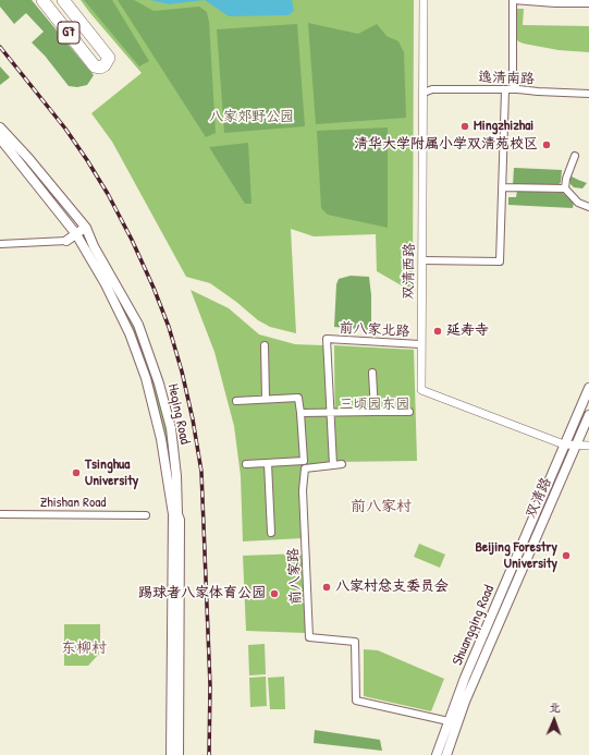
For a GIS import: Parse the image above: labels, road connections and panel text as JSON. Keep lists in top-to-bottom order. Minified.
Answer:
{"streets":{"highway":["G7"],"main road":["Heqing Road","双清路","Shuangqing Road"],"street":["逸清南路","双清西路","前八家北路","Zhishan Road","前八家路"]},"crossings":[["逸清南路","双清西路"],["双清西路","前八家北路"],["双清西路","Shuangqing Road"],["前八家路","Shuangqing Road"]],"districts":["前八家村","东柳村"],"parks":["八家郊野公园","三顷园东园"],"places":["Mingzhizhai","清华大学附属小学双清苑校区","延寿寺","Tsinghua University","Beijing Forestry University","八家村总支委员会","踢球者八家体育公园"],"north":"top"}
